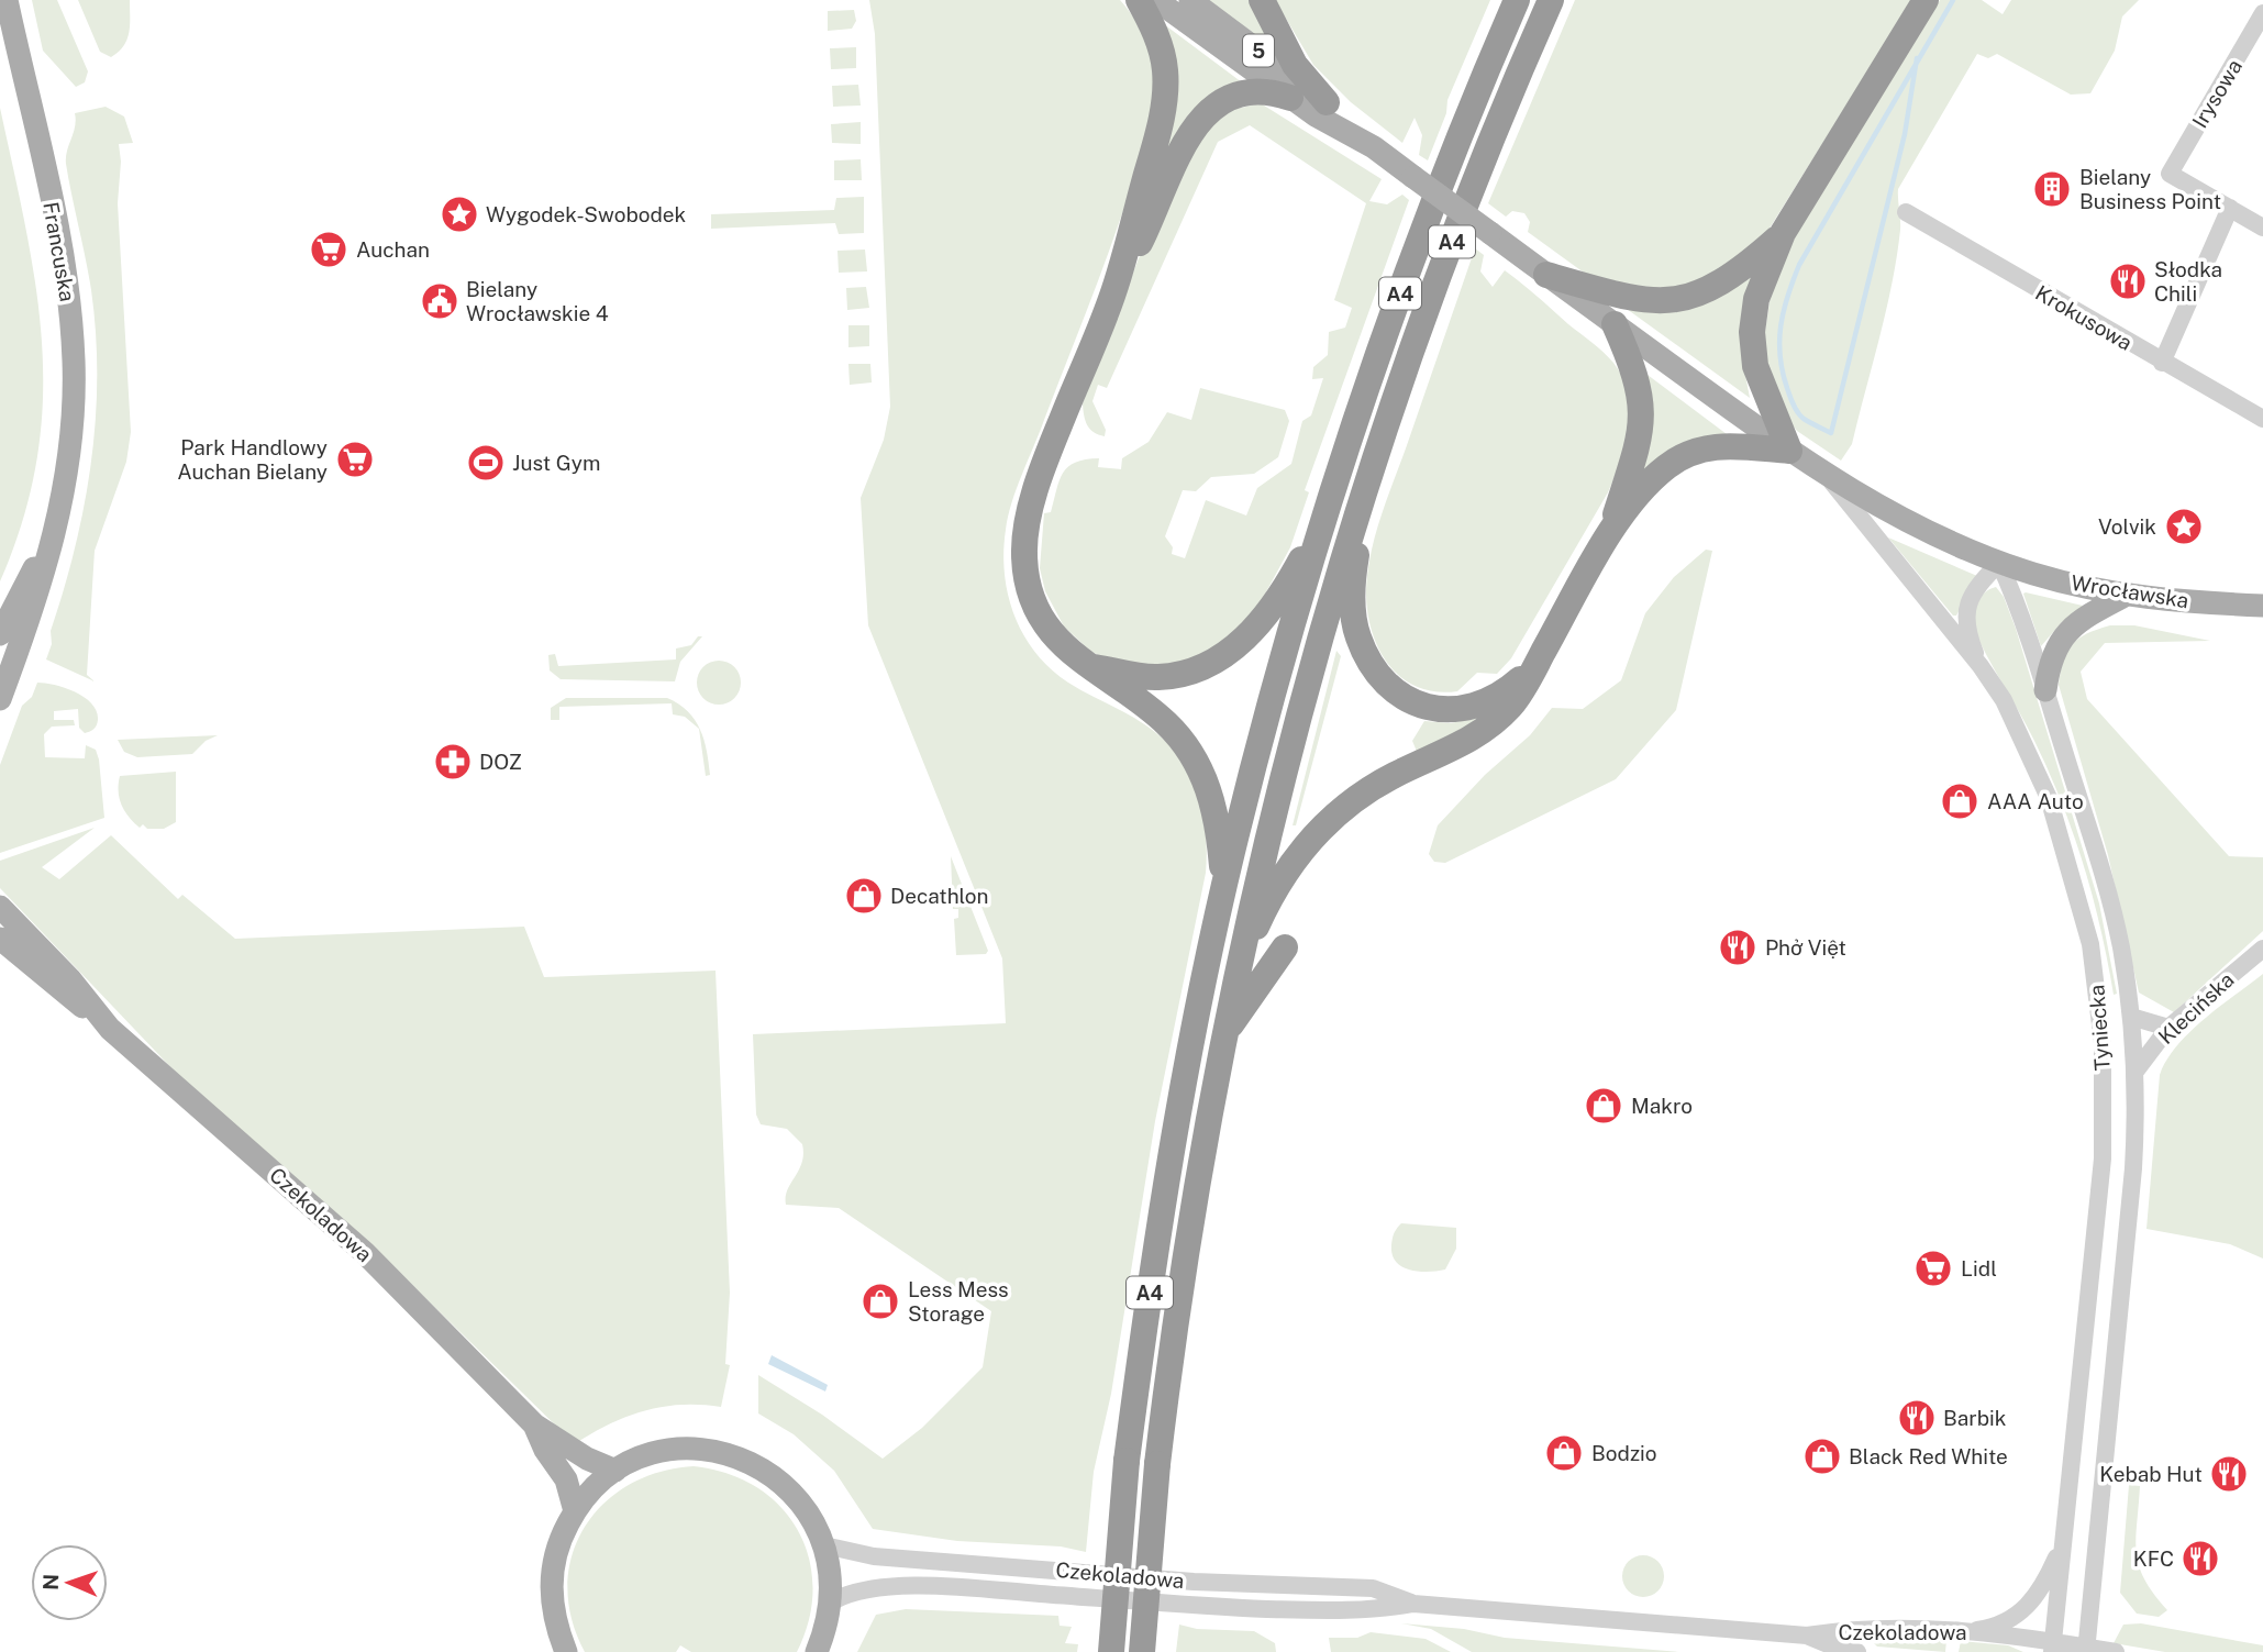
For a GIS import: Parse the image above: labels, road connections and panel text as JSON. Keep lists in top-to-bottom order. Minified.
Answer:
{"streets":{"highway":["A4","А4"],"main road":["5","Francuska","Wrocławska","Czekoladowa"],"street":["Irysowa","Krokusowa","Klecińska","Tyniecka"]},"crossings":[["5","Wrocławska"],["A4","А4"],["Wrocławska","Tyniecka"],["Klecińska","Tyniecka"],["Tyniecka","Czekoladowa"]],"places":{"building":["Bielany Business Point"],"place":["Wygodek-Swobodek","Volvik"],"supermarket":["Auchan","Park Handlowy Auchan Bielany","Lidl"],"restaurant":["Słodka Chili","Phở Việt","Barbik","Kebab Hut","KFC"],"public building":["Bielany Wrocławskie 4"],"sports":["Just Gym"],"pharmacy":["DOZ"],"shop":["AAA Auto","Decathlon","Makro","Less Mess Storage","Bodzio","Black Red White"]},"north":"left"}
